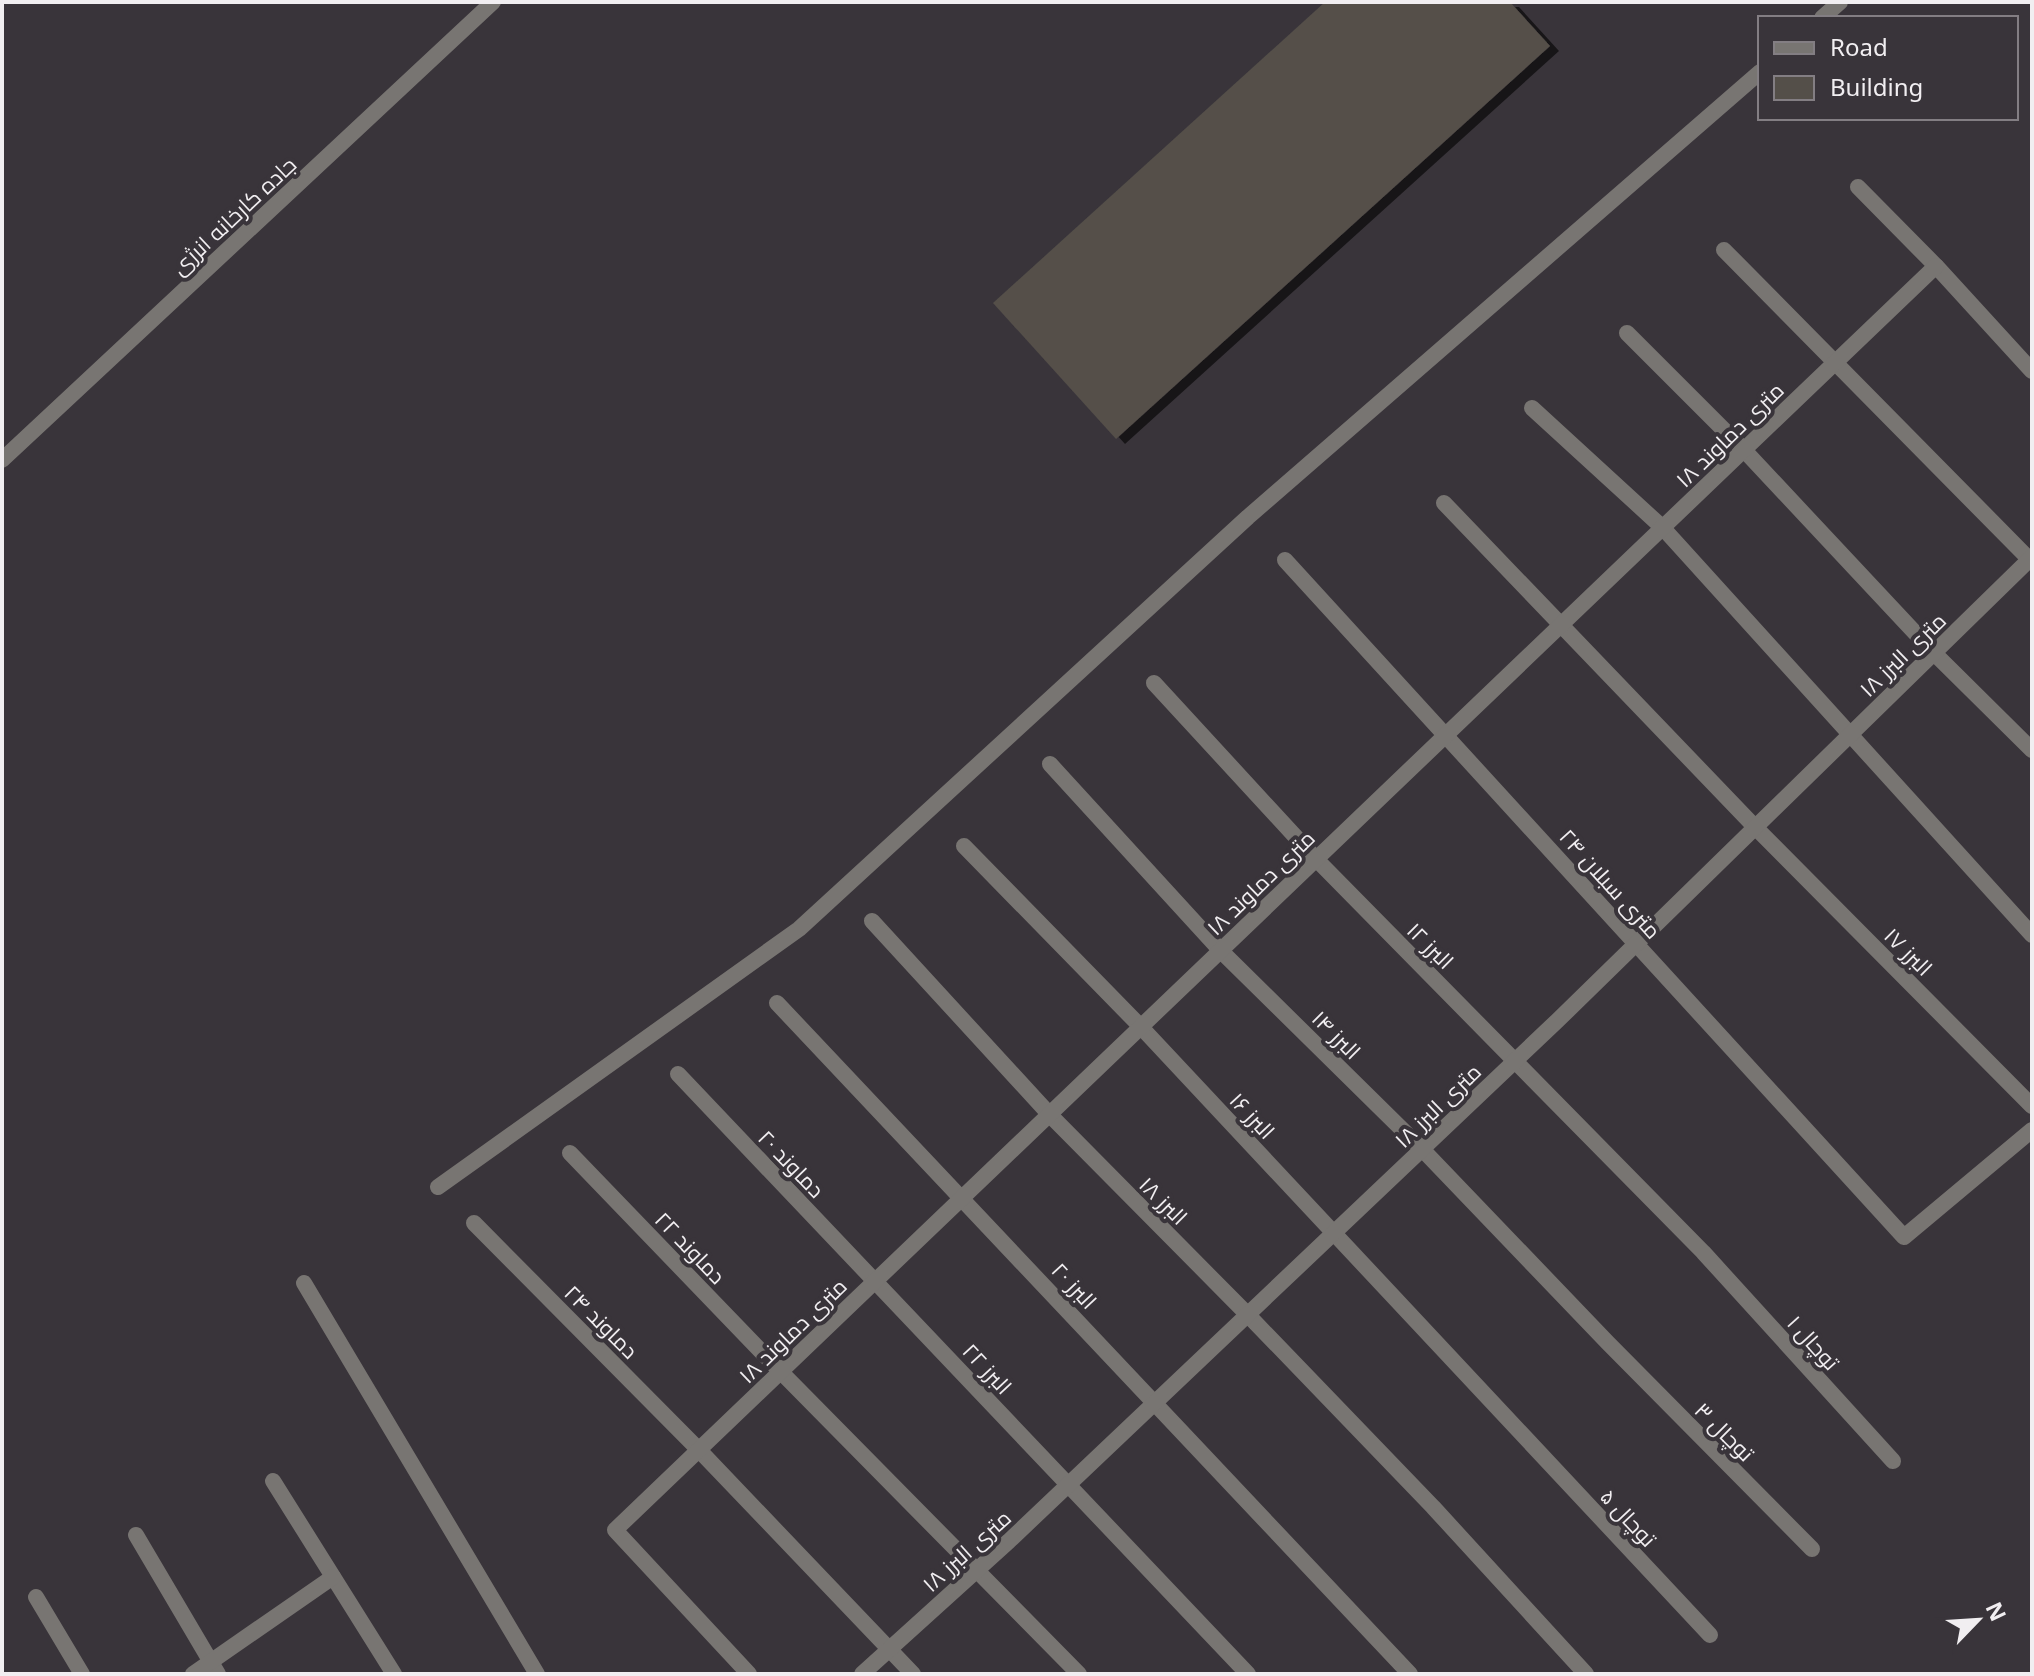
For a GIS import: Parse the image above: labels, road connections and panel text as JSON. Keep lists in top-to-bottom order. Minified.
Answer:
{"streets":{"street":["جاده کارخانه انرژی","۱۸ متری دماوند","۱۸ متری البرز","۲۴ متری سبلان","البرز ۱۲","البرز ۱۷","البرز ۱۴","البرز ۱۶","دماوند ۲۰","البرز ۱۸","دماوند ۲۲","البرز ۲۰","دماوند ۲۴","توچال ۱","البرز ۲۲","توچال ۳","توچال ۵"]},"crossings":[["۱۸ متری دماوند","۲۴ متری سبلان"],["۱۸ متری دماوند","البرز ۱۲"],["۱۸ متری دماوند","البرز ۱۷"],["۱۸ متری دماوند","البرز ۱۴"],["۱۸ متری دماوند","البرز ۱۶"],["۱۸ متری دماوند","دماوند ۲۰"],["۱۸ متری دماوند","البرز ۱۸"],["۱۸ متری دماوند","دماوند ۲۲"],["۱۸ متری دماوند","البرز ۲۰"],["۱۸ متری دماوند","دماوند ۲۴"],["۱۸ متری دماوند","البرز ۲۲"],["۱۸ متری البرز","۲۴ متری سبلان"],["۱۸ متری البرز","البرز ۱۲"],["۱۸ متری البرز","البرز ۱۷"],["۱۸ متری البرز","البرز ۱۴"],["۱۸ متری البرز","البرز ۱۶"],["۱۸ متری البرز","البرز ۱۸"],["۱۸ متری البرز","دماوند ۲۲"],["۱۸ متری البرز","البرز ۲۰"],["۱۸ متری البرز","دماوند ۲۴"],["۱۸ متری البرز","البرز ۲۲"],["البرز ۱۲","توچال ۱"],["البرز ۱۴","توچال ۳"],["البرز ۱۶","توچال ۵"],["دماوند ۲۰","البرز ۲۲"]],"legend":["Road","Building"],"north":"top right"}
